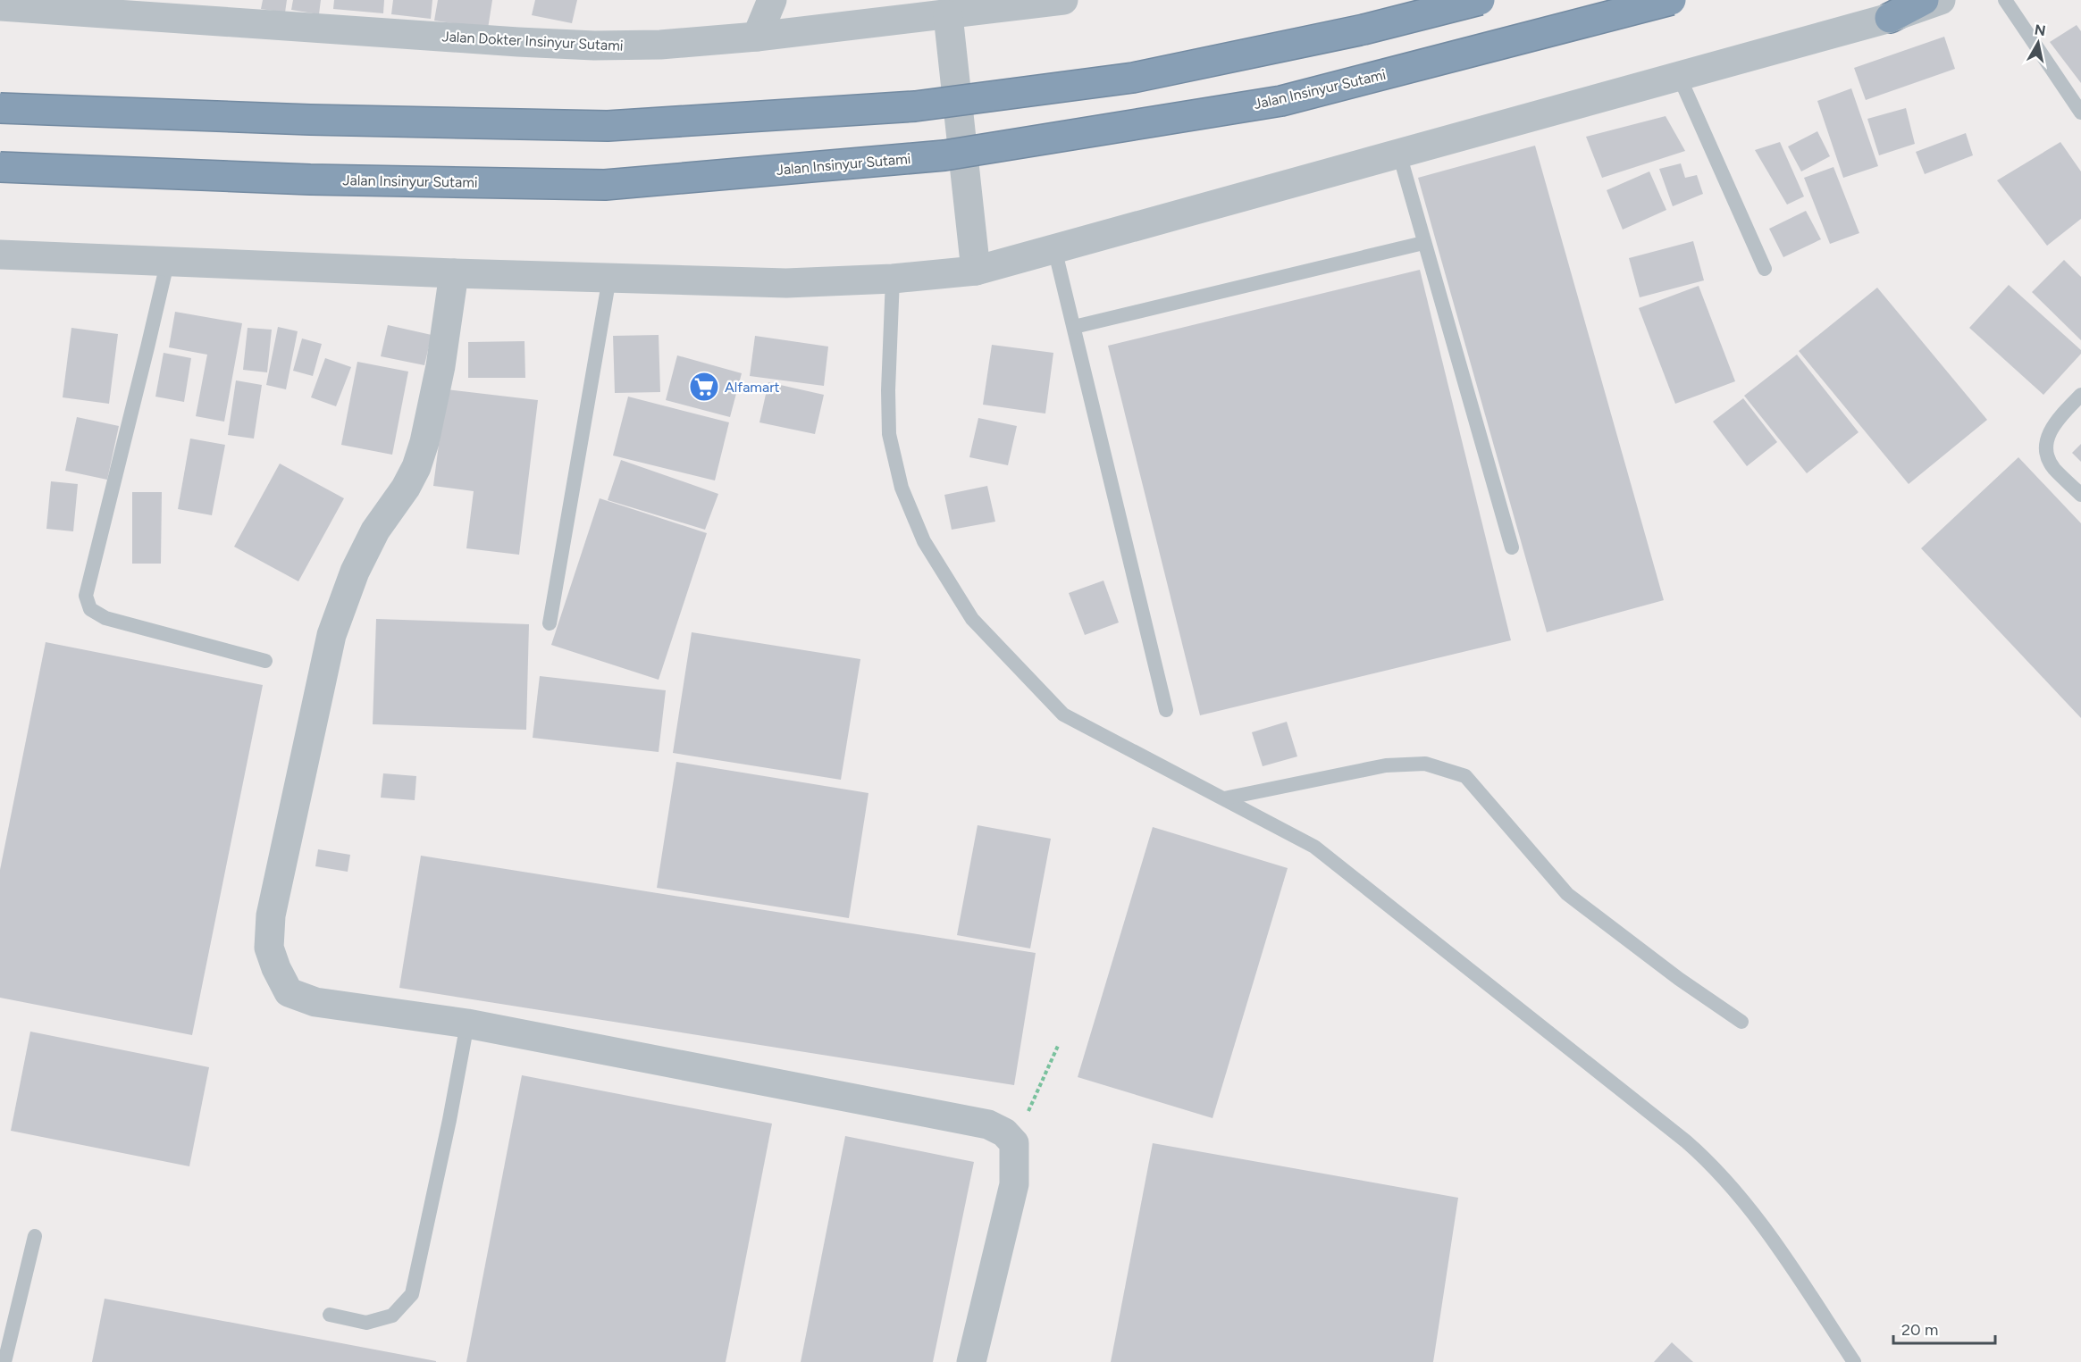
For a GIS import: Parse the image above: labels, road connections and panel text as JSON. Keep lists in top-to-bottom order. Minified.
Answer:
{"streets":{"highway":["Jalan Insinyur Sutami"],"street":["Jalan Dokter Insinyur Sutami"]},"places":{"supermarket":["Alfamart"]},"scale_bar":"20 m","north":"top"}
